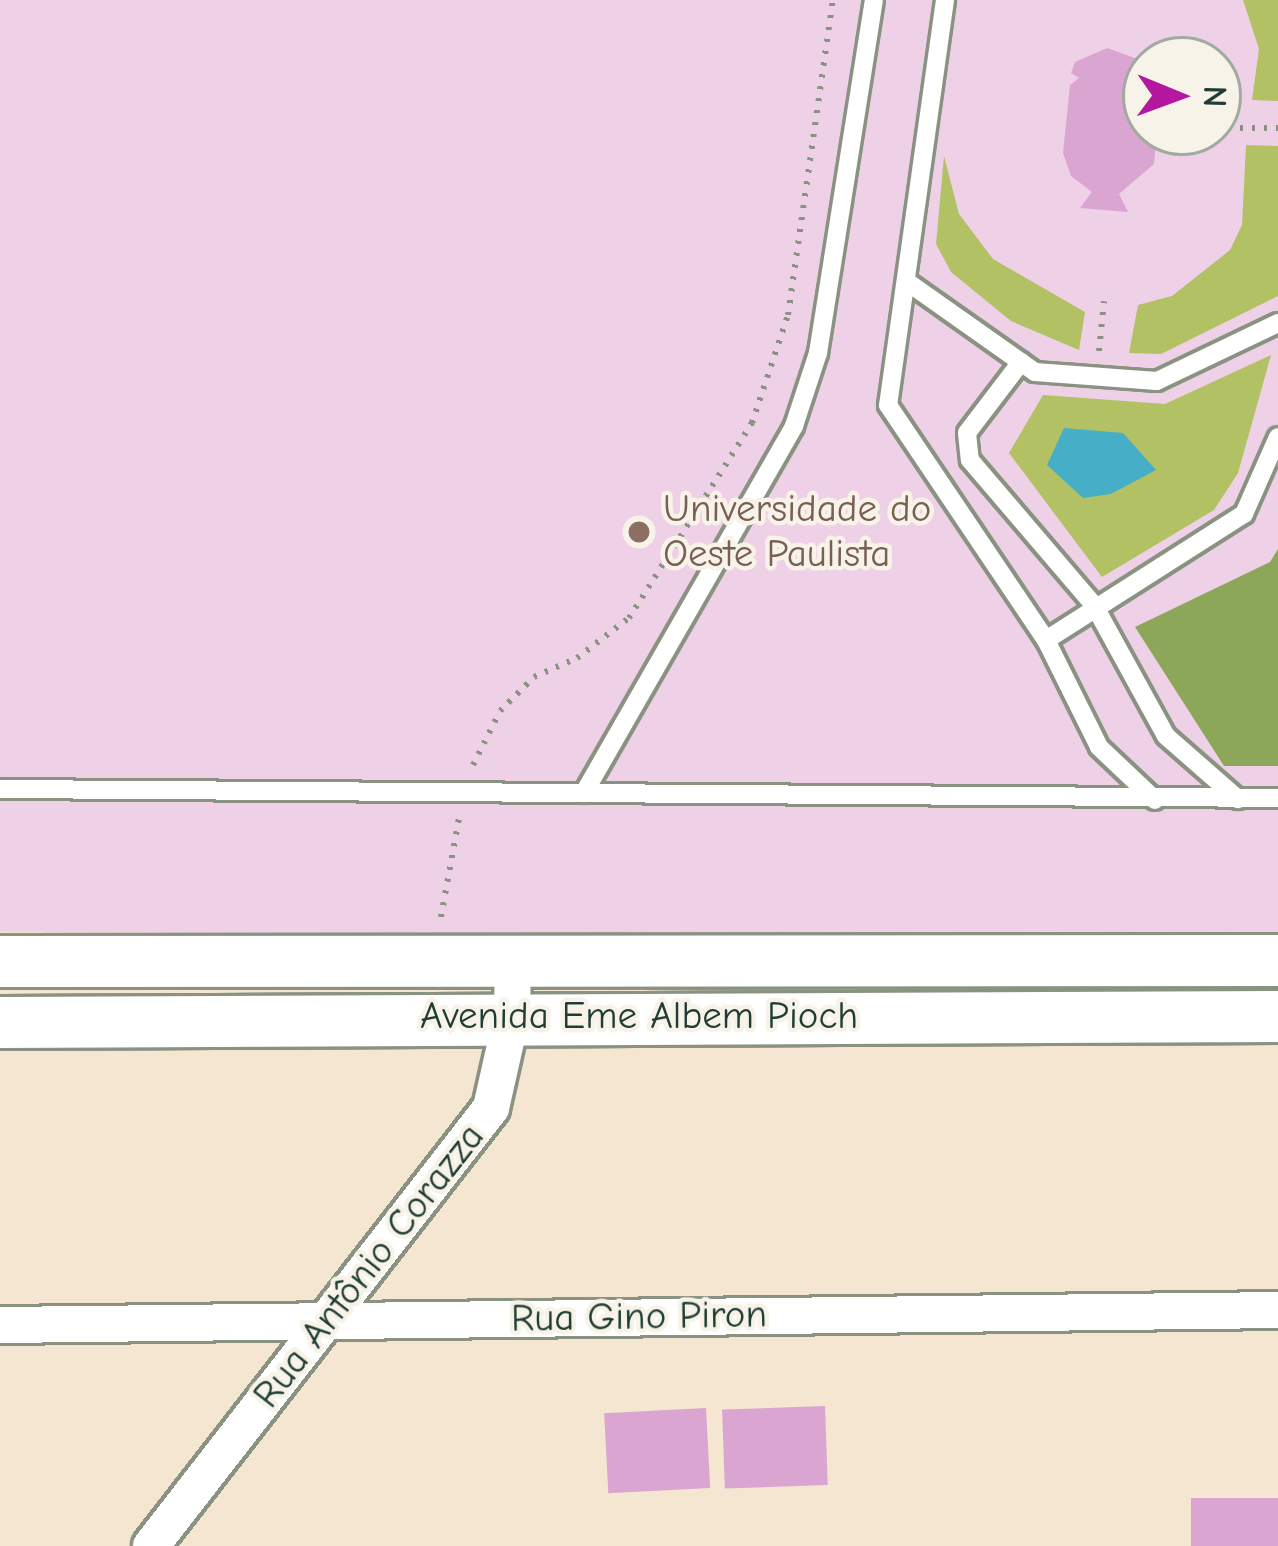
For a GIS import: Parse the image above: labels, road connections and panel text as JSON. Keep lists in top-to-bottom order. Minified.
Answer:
{"streets":{"street":["Avenida Eme Albem Pioch","Rua Antônio Corazza","Rua Gino Piron"]},"crossings":[["Avenida Eme Albem Pioch","Rua Antônio Corazza"],["Rua Antônio Corazza","Rua Gino Piron"]],"places":["Universidade do Oeste Paulista"],"north":"right"}
